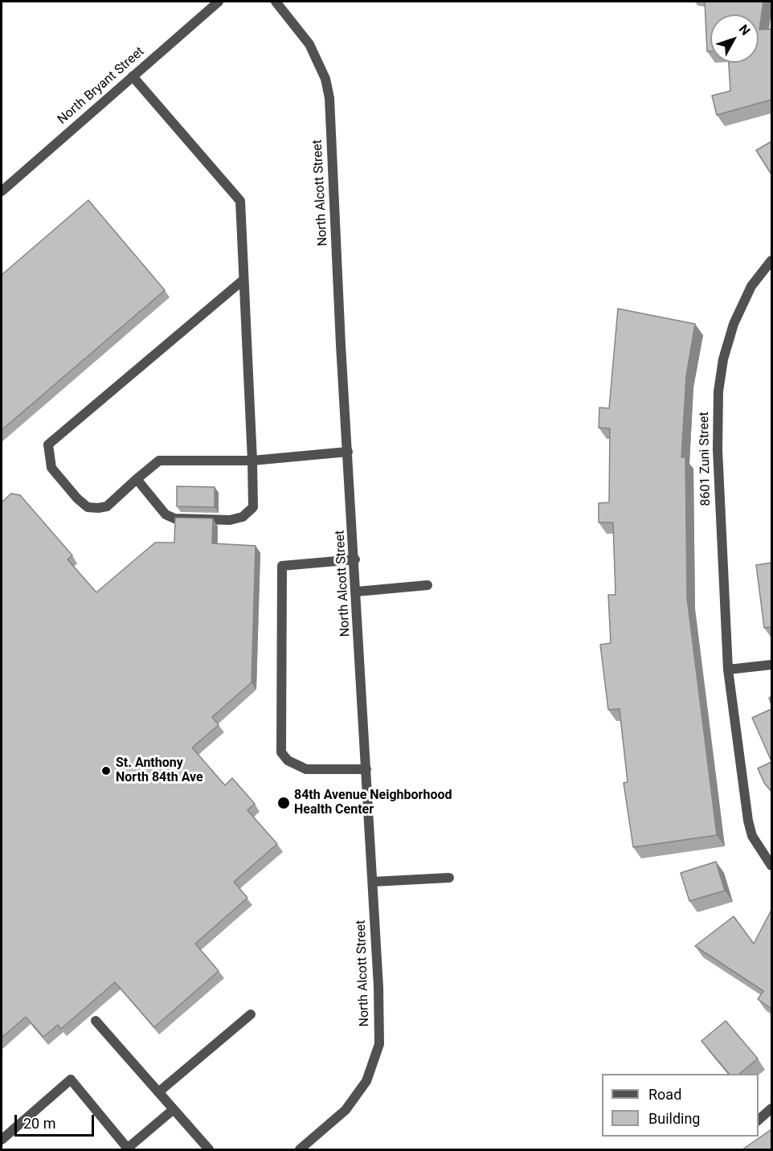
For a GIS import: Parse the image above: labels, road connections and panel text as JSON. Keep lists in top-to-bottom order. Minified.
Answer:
{"streets":{"street":["North Bryant Street","North Alcott Street","8601 Zuni Street"]},"places":["St. Anthony North 84th Ave","84th Avenue Neighborhood Health Center"],"legend":["Road","Building"],"scale_bar":"20 m","north":"top right"}
